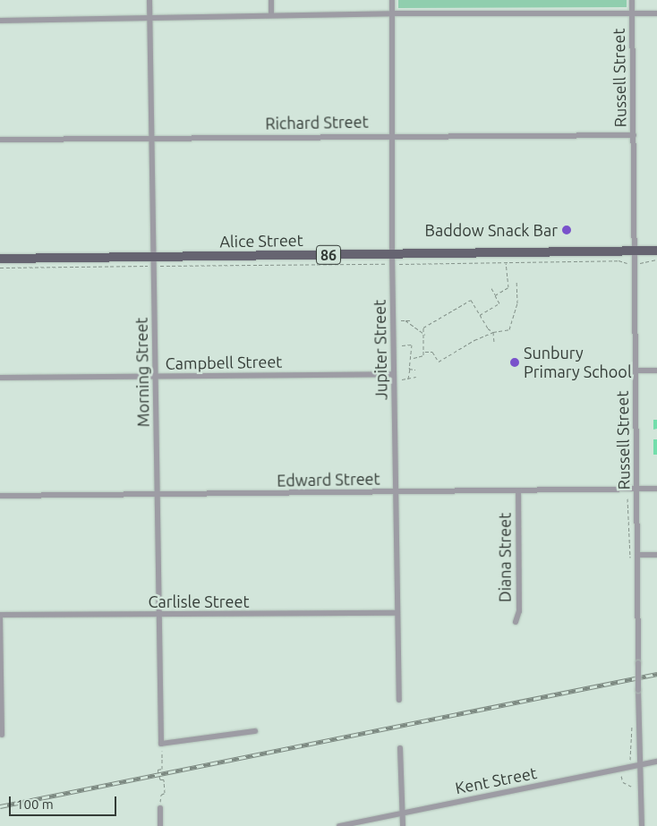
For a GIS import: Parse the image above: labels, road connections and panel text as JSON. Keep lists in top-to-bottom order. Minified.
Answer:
{"streets":{"main road":["Alice Street","86"],"street":["Russell Street","Richard Street","Jupiter Street","Campbell Street","Morning Street","Edward Street","Diana Street","Carlisle Street","Kent Street"]},"crossings":[["Russell Street","Richard Street"],["Russell Street","Alice Street"],["Russell Street","Edward Street"],["Russell Street","Kent Street"],["Richard Street","Jupiter Street"],["Richard Street","Morning Street"],["Alice Street","Jupiter Street"],["Alice Street","Morning Street"],["Jupiter Street","Campbell Street"],["Jupiter Street","Edward Street"],["Jupiter Street","Carlisle Street"],["Campbell Street","Morning Street"],["Morning Street","Edward Street"],["Morning Street","Carlisle Street"],["Edward Street","Diana Street"]],"places":["Baddow Snack Bar","Sunbury Primary School"],"scale_bar":"100 m"}
